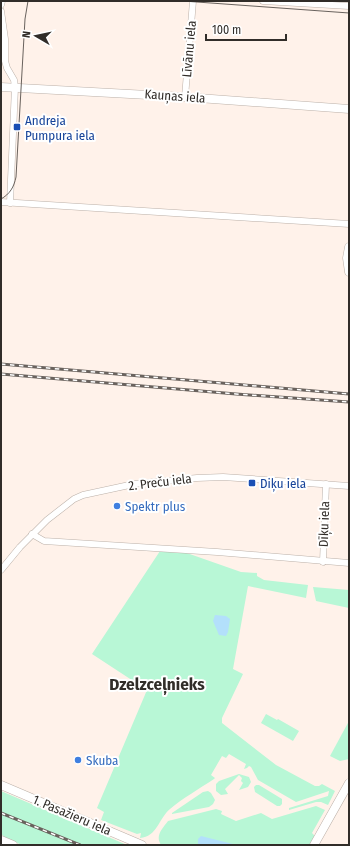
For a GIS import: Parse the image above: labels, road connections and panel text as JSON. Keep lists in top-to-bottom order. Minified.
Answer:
{"streets":{"street":["Līvānu iela","Kauņas iela","2. Preču iela","Dīķu iela","1. Pasažieru iela"]},"crossings":[["Līvānu iela","Kauņas iela"],["2. Preču iela","Dīķu iela"]],"districts":["Dzelzceļnieks"],"places":{"transit":["Andreja Pumpura iela","Diķu iela"],"other":["Spektr plus","Skuba"]},"scale_bar":"100 m","north":"left"}
